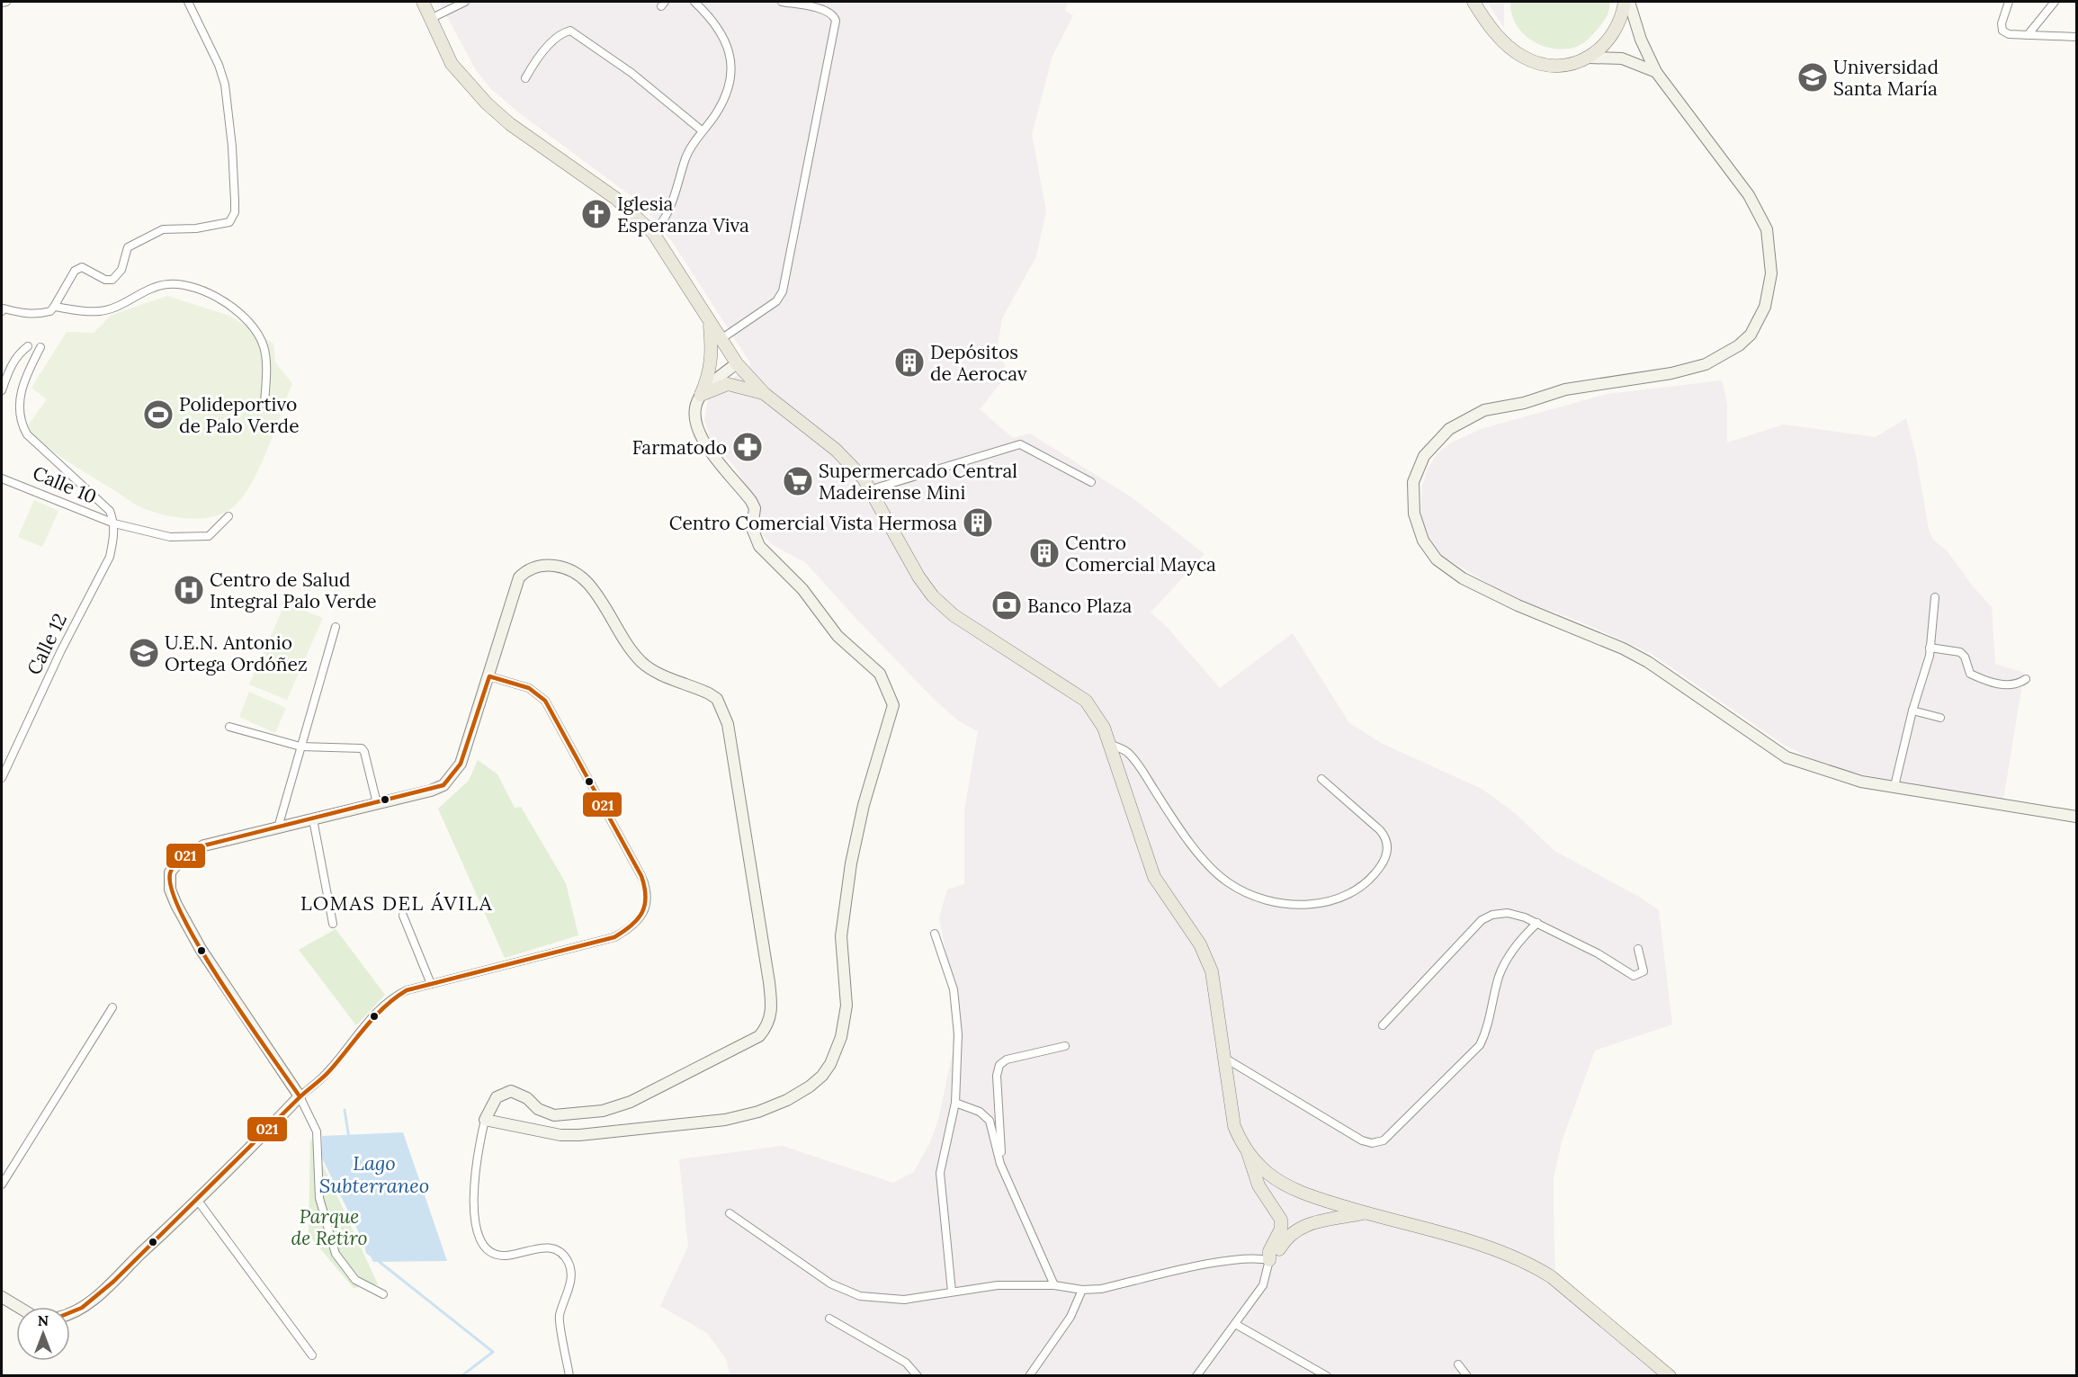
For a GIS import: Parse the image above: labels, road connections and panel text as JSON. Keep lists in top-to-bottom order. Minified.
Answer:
{"streets":{"street":["Calle 10","Calle 12"]},"crossings":[["Calle 10","Calle 12"]],"districts":["LOMAS DEL ÁVILA"],"water":["Lago Subterraneo"],"parks":["Parque de Retiro"],"places":{"school or university":["Universidad Santa María","U.E.N. Antonio Ortega Ordóñez"],"church":["Iglesia Esperanza Viva"],"building":["Depósitos de Aerocav","Centro Comercial Vista Hermosa","Centro Comercial Mayca"],"sports":["Polideportivo de Palo Verde"],"pharmacy":["Farmatodo"],"supermarket":["Supermercado Central Madeirense Mini"],"hospital":["Centro de Salud Integral Palo Verde"],"bank":["Banco Plaza"]},"lines":["transit line 021"],"north":"top"}
